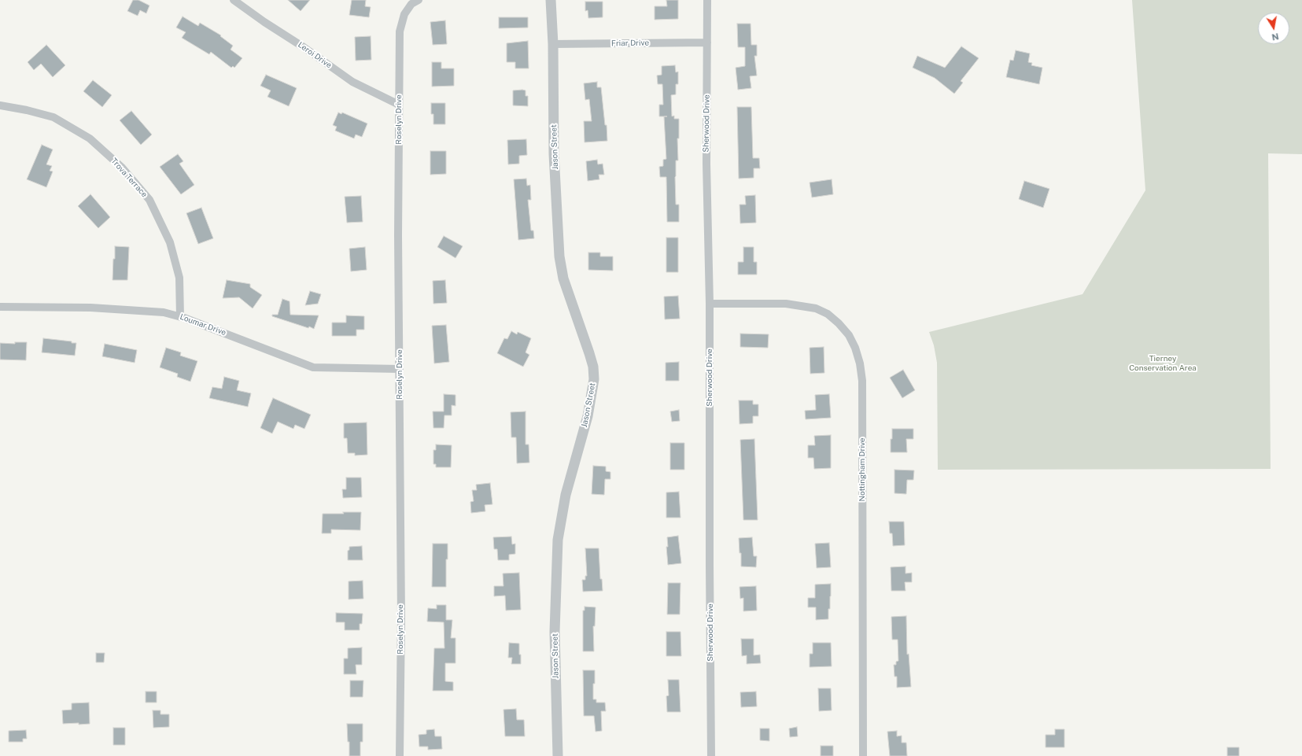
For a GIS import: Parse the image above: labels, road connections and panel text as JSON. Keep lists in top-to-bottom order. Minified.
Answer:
{"streets":{"street":["Friar Drive","Leroi Drive","Roselyn Drive","Sherwood Drive","Jason Street","Trova Terrace","Loumar Drive","Nottingham Drive"]},"crossings":[["Friar Drive","Sherwood Drive"],["Friar Drive","Jason Street"],["Leroi Drive","Roselyn Drive"],["Roselyn Drive","Loumar Drive"],["Sherwood Drive","Nottingham Drive"],["Trova Terrace","Loumar Drive"]],"parks":["Tierney Conservation Area"],"north":"bottom"}
